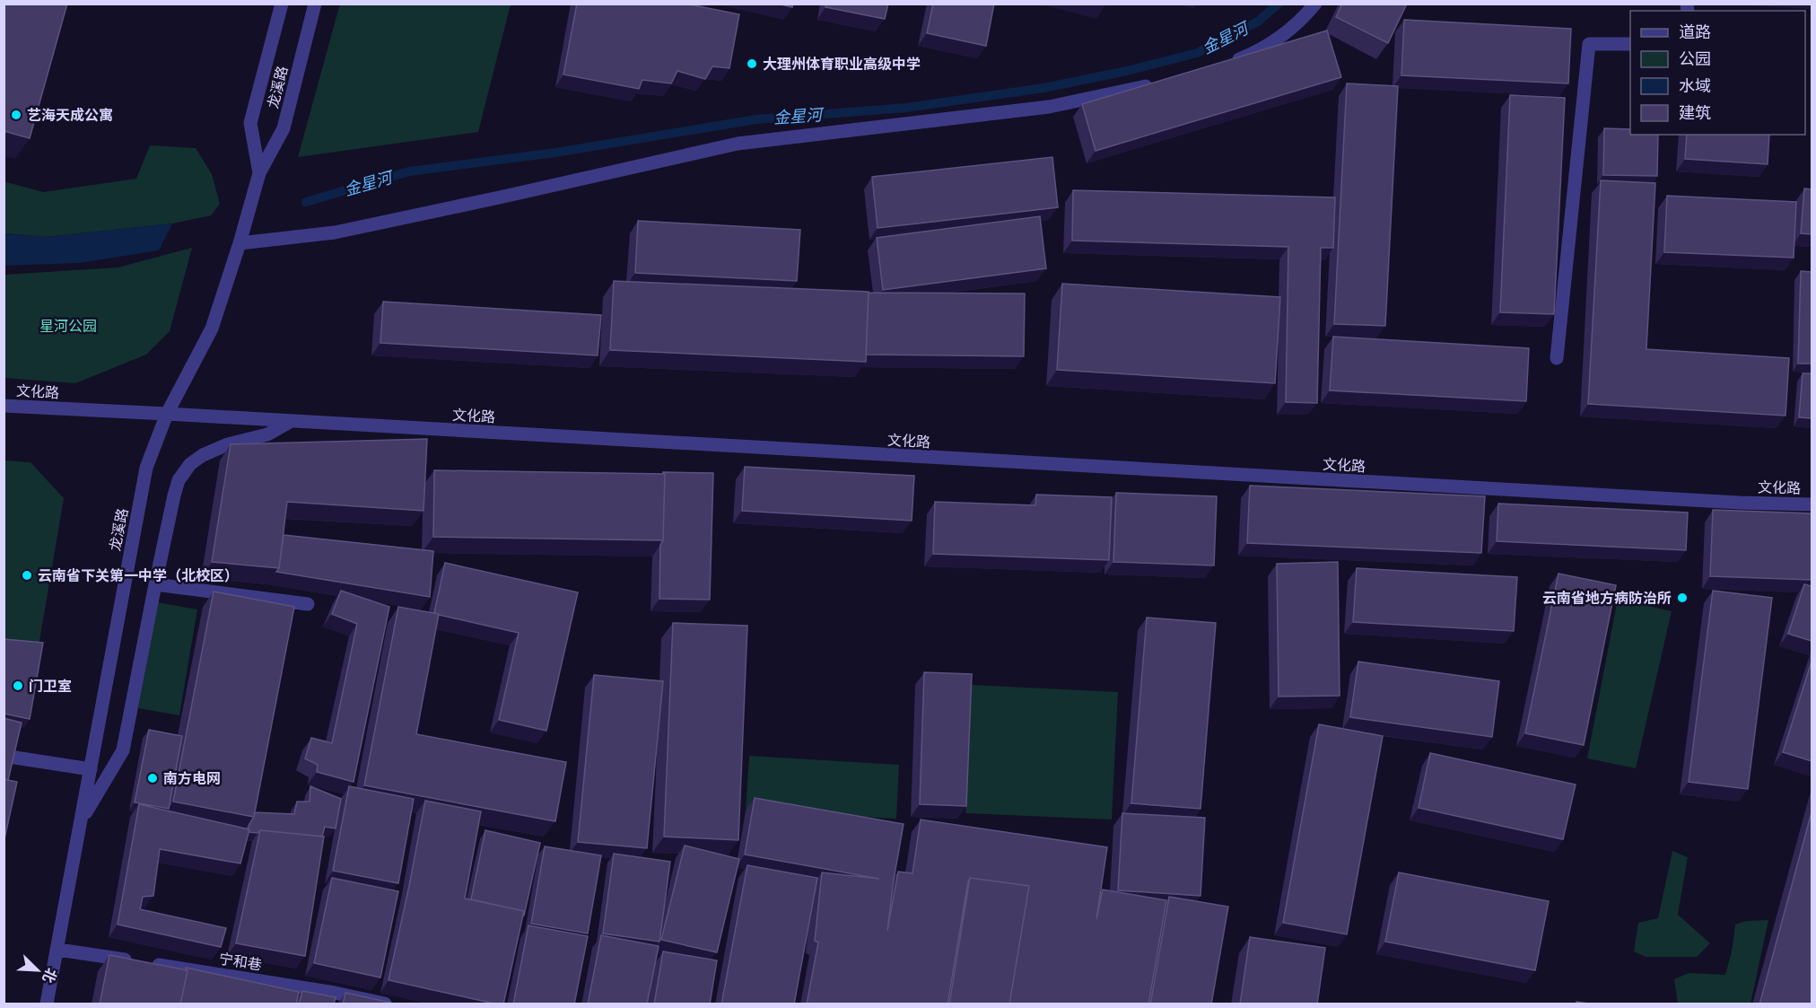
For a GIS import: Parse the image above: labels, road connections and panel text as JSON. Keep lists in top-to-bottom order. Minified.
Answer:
{"streets":{"street":["龙溪路","文化路","宁和巷"]},"crossings":[["龙溪路","文化路"],["龙溪路","宁和巷"]],"water":["金星河"],"parks":["星河公园"],"places":["大理州体育职业高级中学","艺海天成公寓","云南省下关第一中学（北校区）","云南省地方病防治所","门卫室","南方电网"],"legend":["道路","公园","水域","建筑"],"north":"bottom right"}
